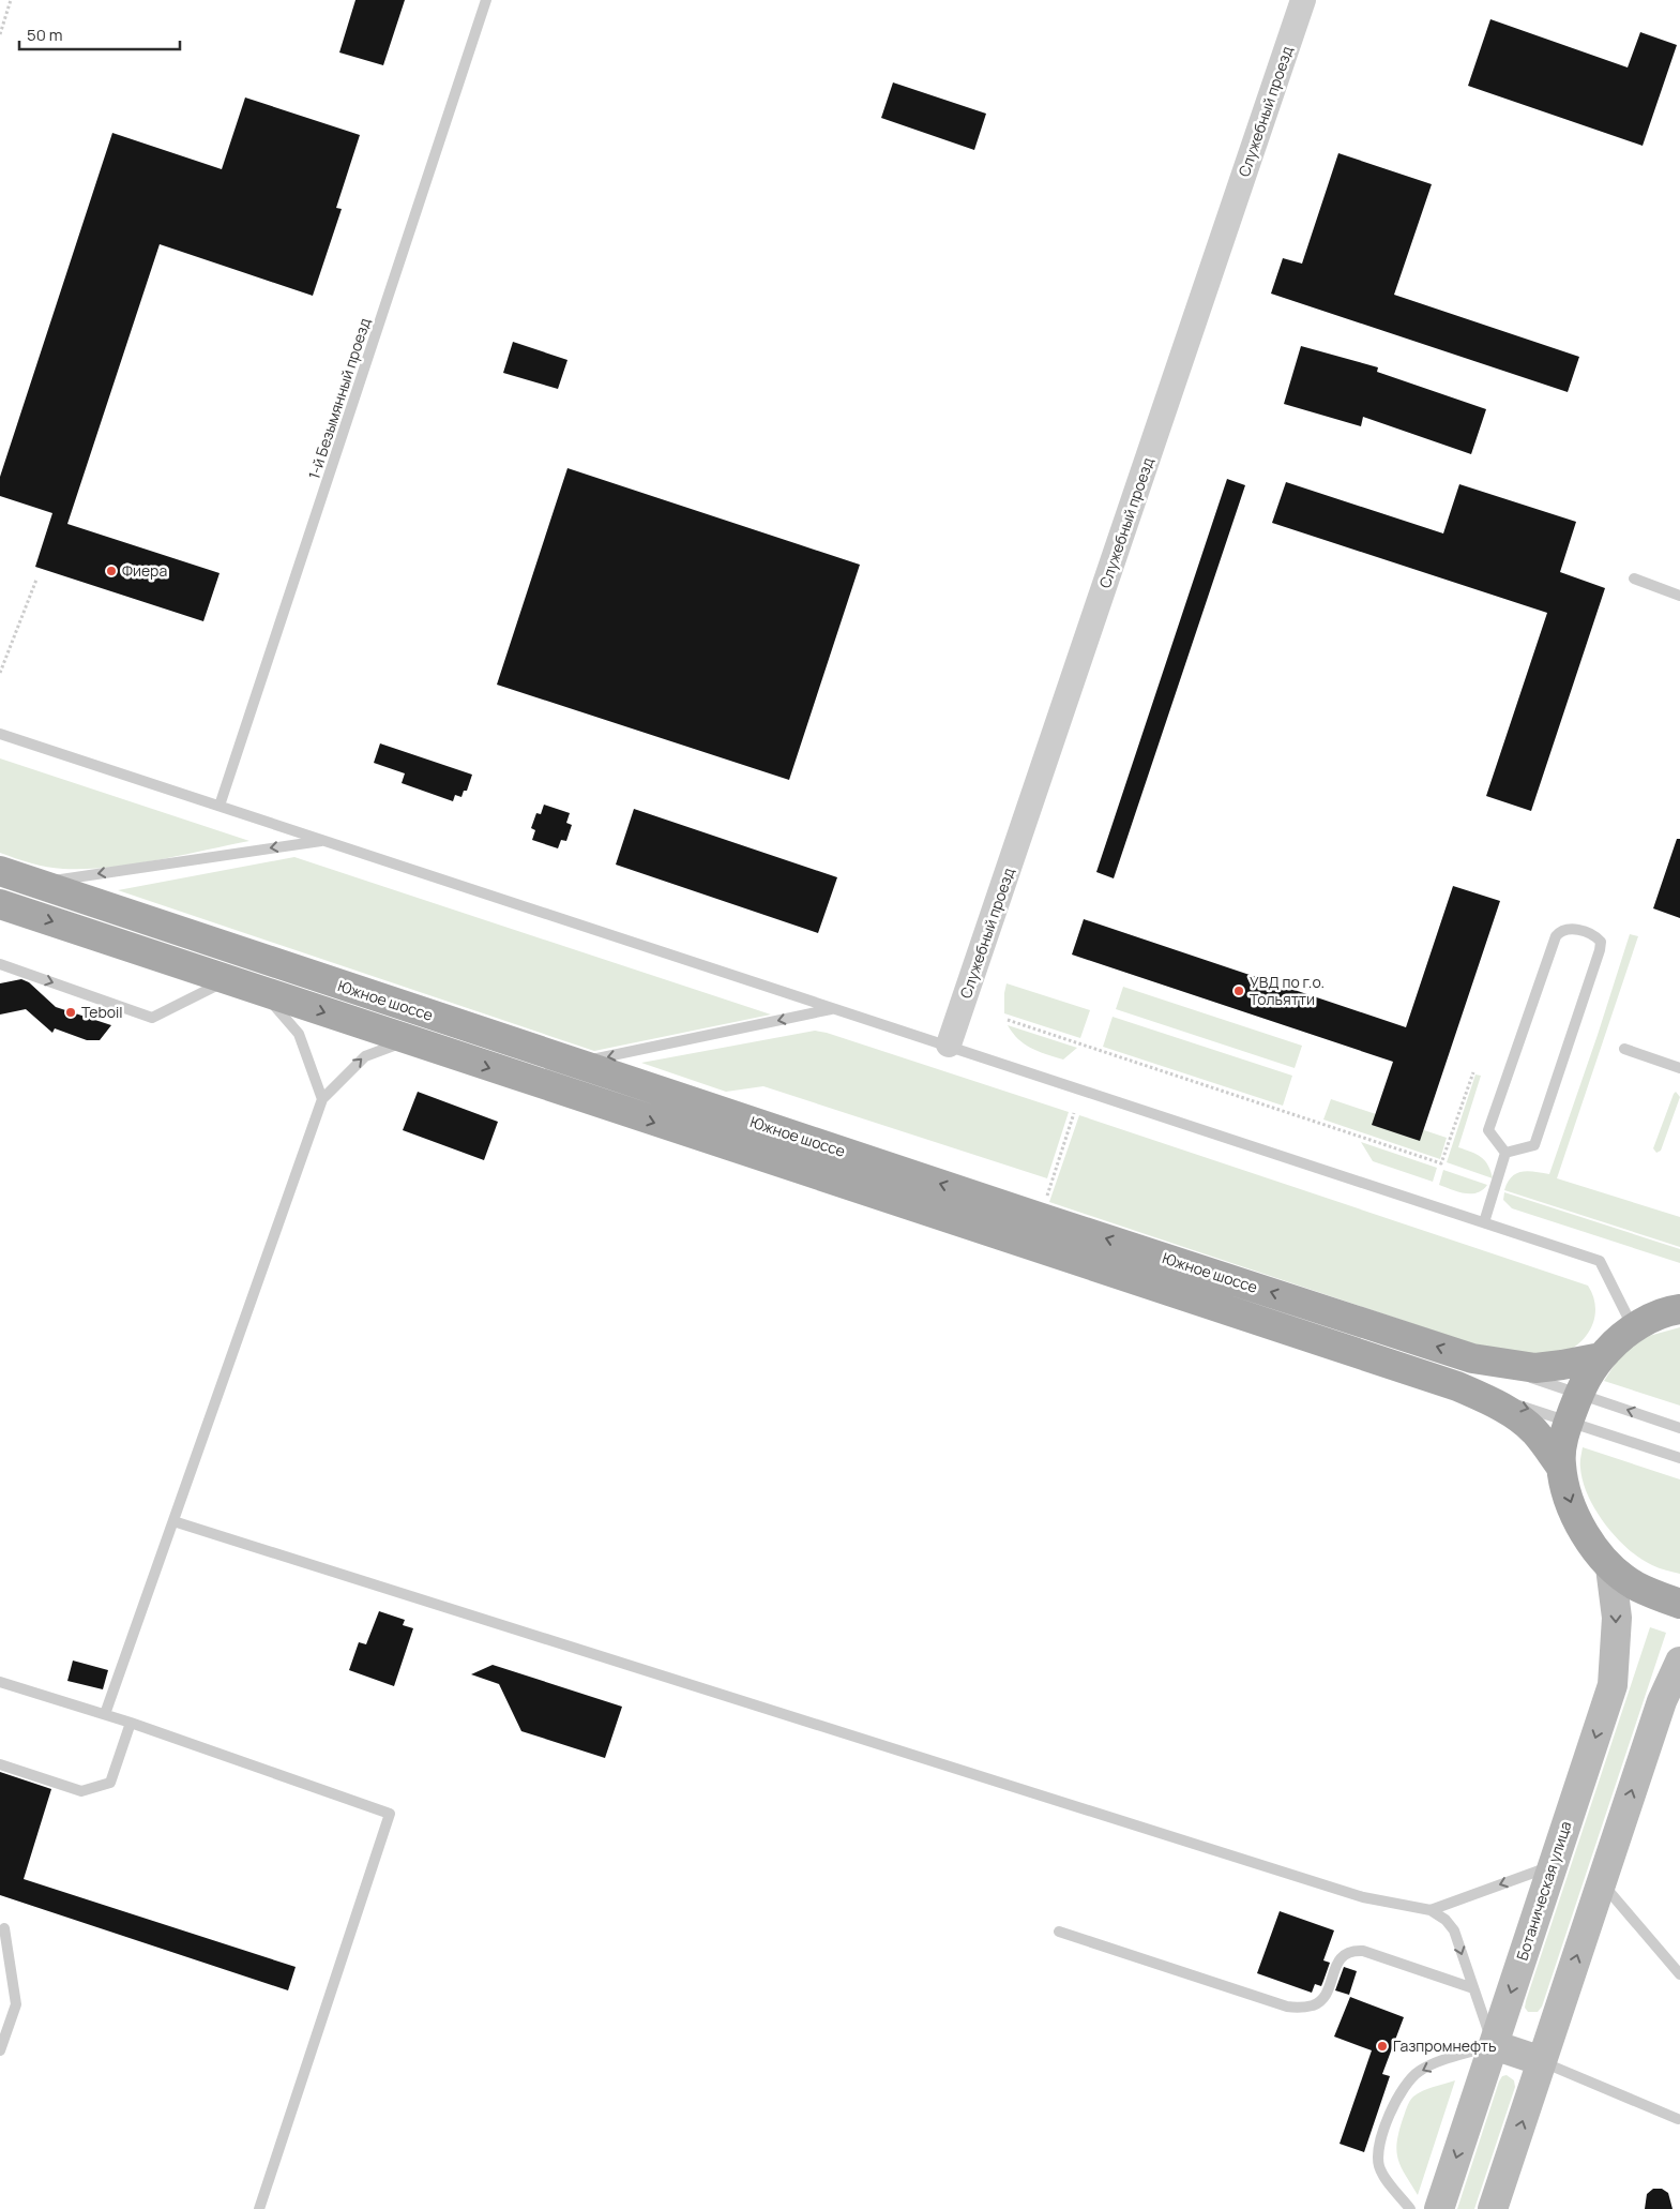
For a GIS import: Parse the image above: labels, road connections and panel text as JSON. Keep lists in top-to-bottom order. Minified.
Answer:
{"streets":{"main road":["Южное шоссе","Ботаническая улица"],"street":["Служебный проезд"],"lane":["1-й Безымянный проезд"]},"places":["Фиера","УВД по г.о. Тольятти","Teboil","Газпромнефть"],"scale_bar":"50 m"}
